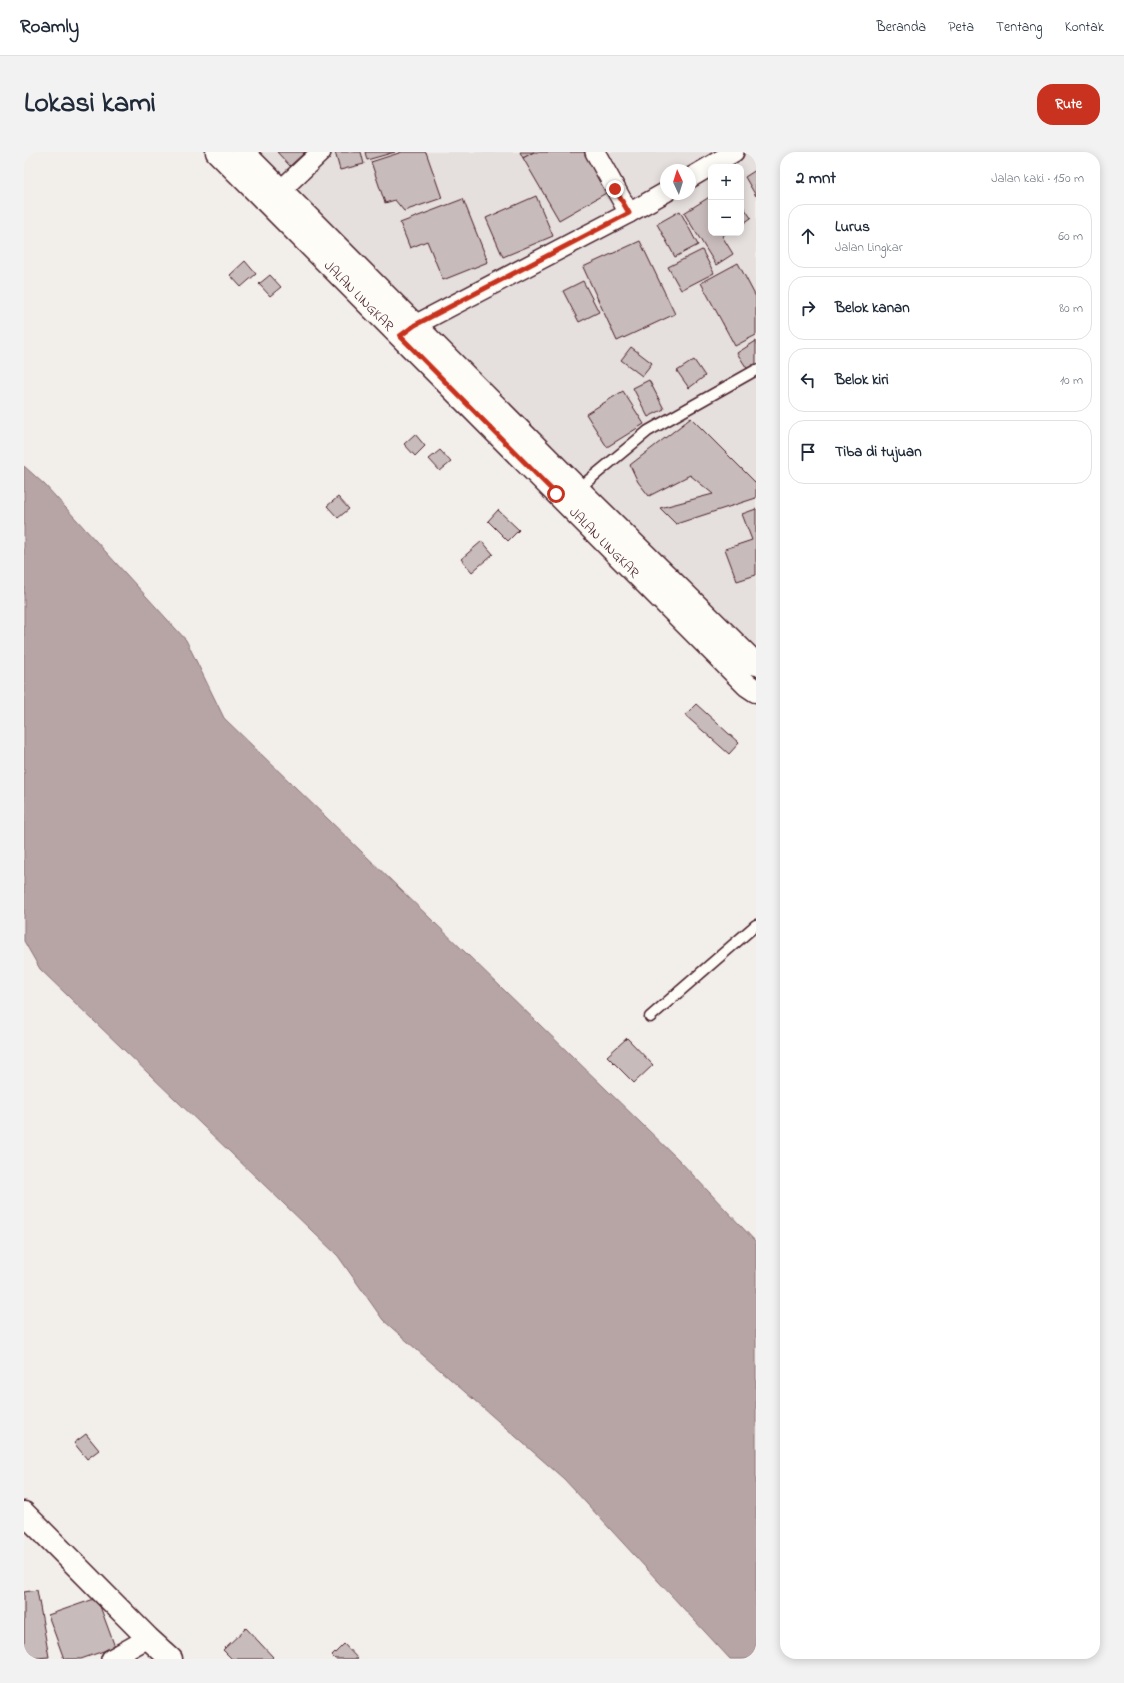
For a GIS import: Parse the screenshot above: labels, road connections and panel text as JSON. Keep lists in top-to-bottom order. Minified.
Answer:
{"streets":{"street":["JALAN LINGKAR"]},"north":"top","page":{"header":"Roamly","nav":["Beranda","Peta","Tentang","Kontak"],"title":"Lokasi kami","buttons":"Rute","heading":["2 mnt","Jalan kaki · 150 m"],"map_buttons":["+","−"],"list":[["Lurus","Jalan Lingkar","60 m"],["Belok kanan","80 m"],["Belok kiri","10 m"],"Tiba di tujuan"]}}
